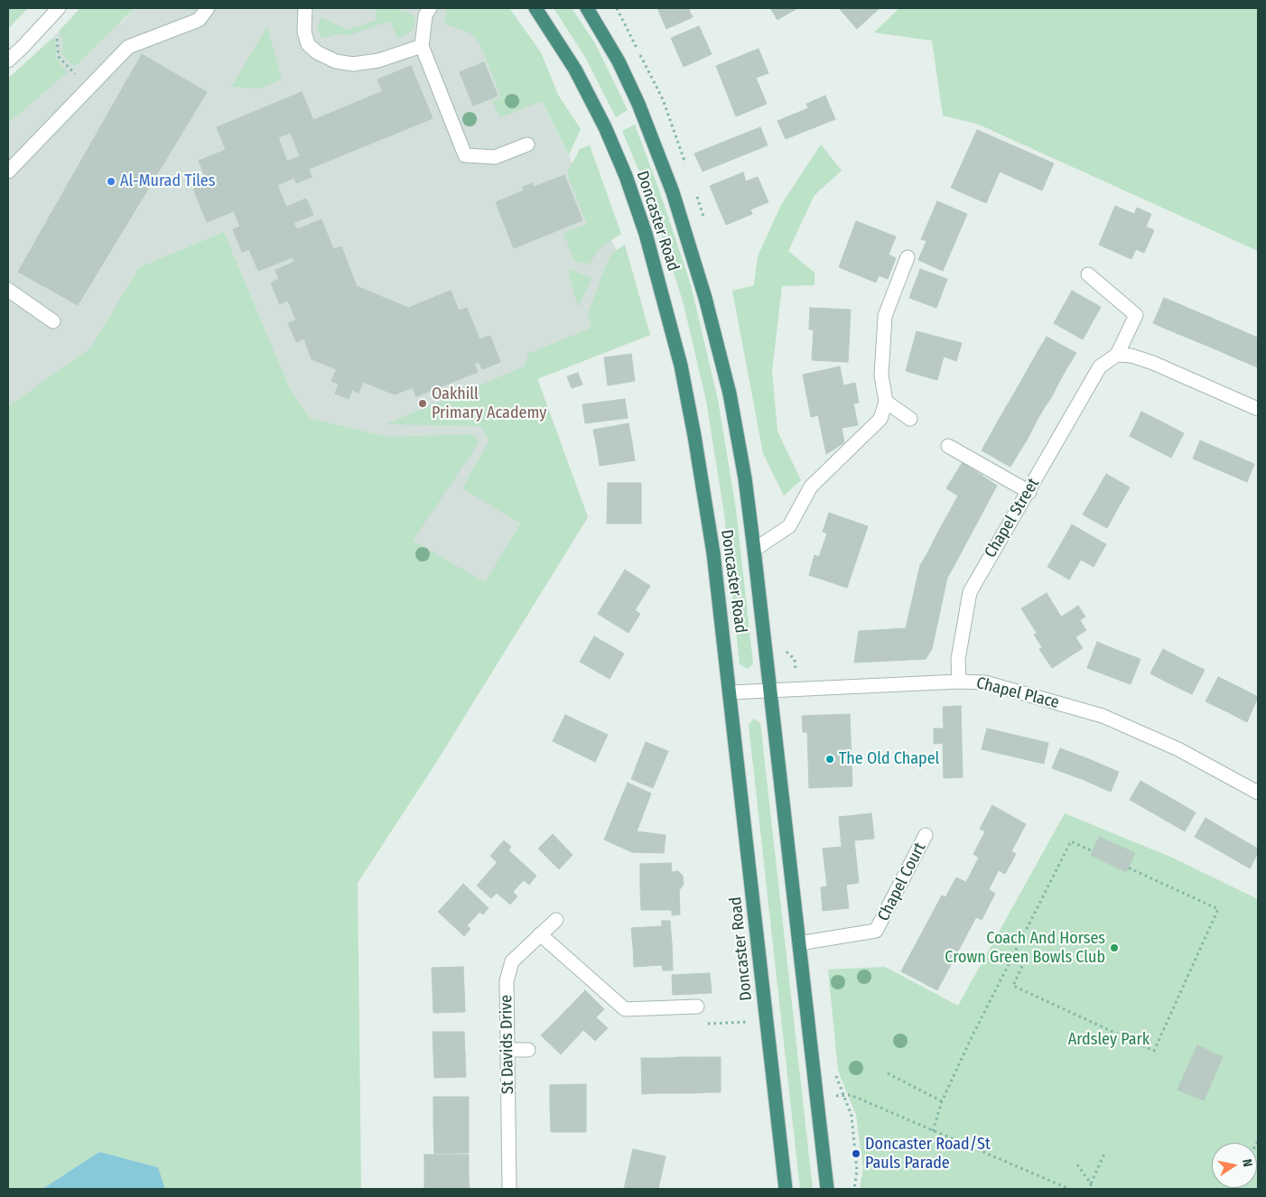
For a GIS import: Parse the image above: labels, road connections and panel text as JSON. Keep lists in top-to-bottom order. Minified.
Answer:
{"streets":{"highway":["Doncaster Road"],"street":["Chapel Street","Chapel Place","Chapel Court","St Davids Drive"]},"crossings":[["Doncaster Road","Chapel Place"],["Doncaster Road","Chapel Court"],["Chapel Street","Chapel Place"]],"parks":["Ardsley Park"],"places":["Al-Murad Tiles","Oakhill Primary Academy","The Old Chapel","Coach And Horses Crown Green Bowls Club","Doncaster Road/St Pauls Parade"],"north":"right"}
